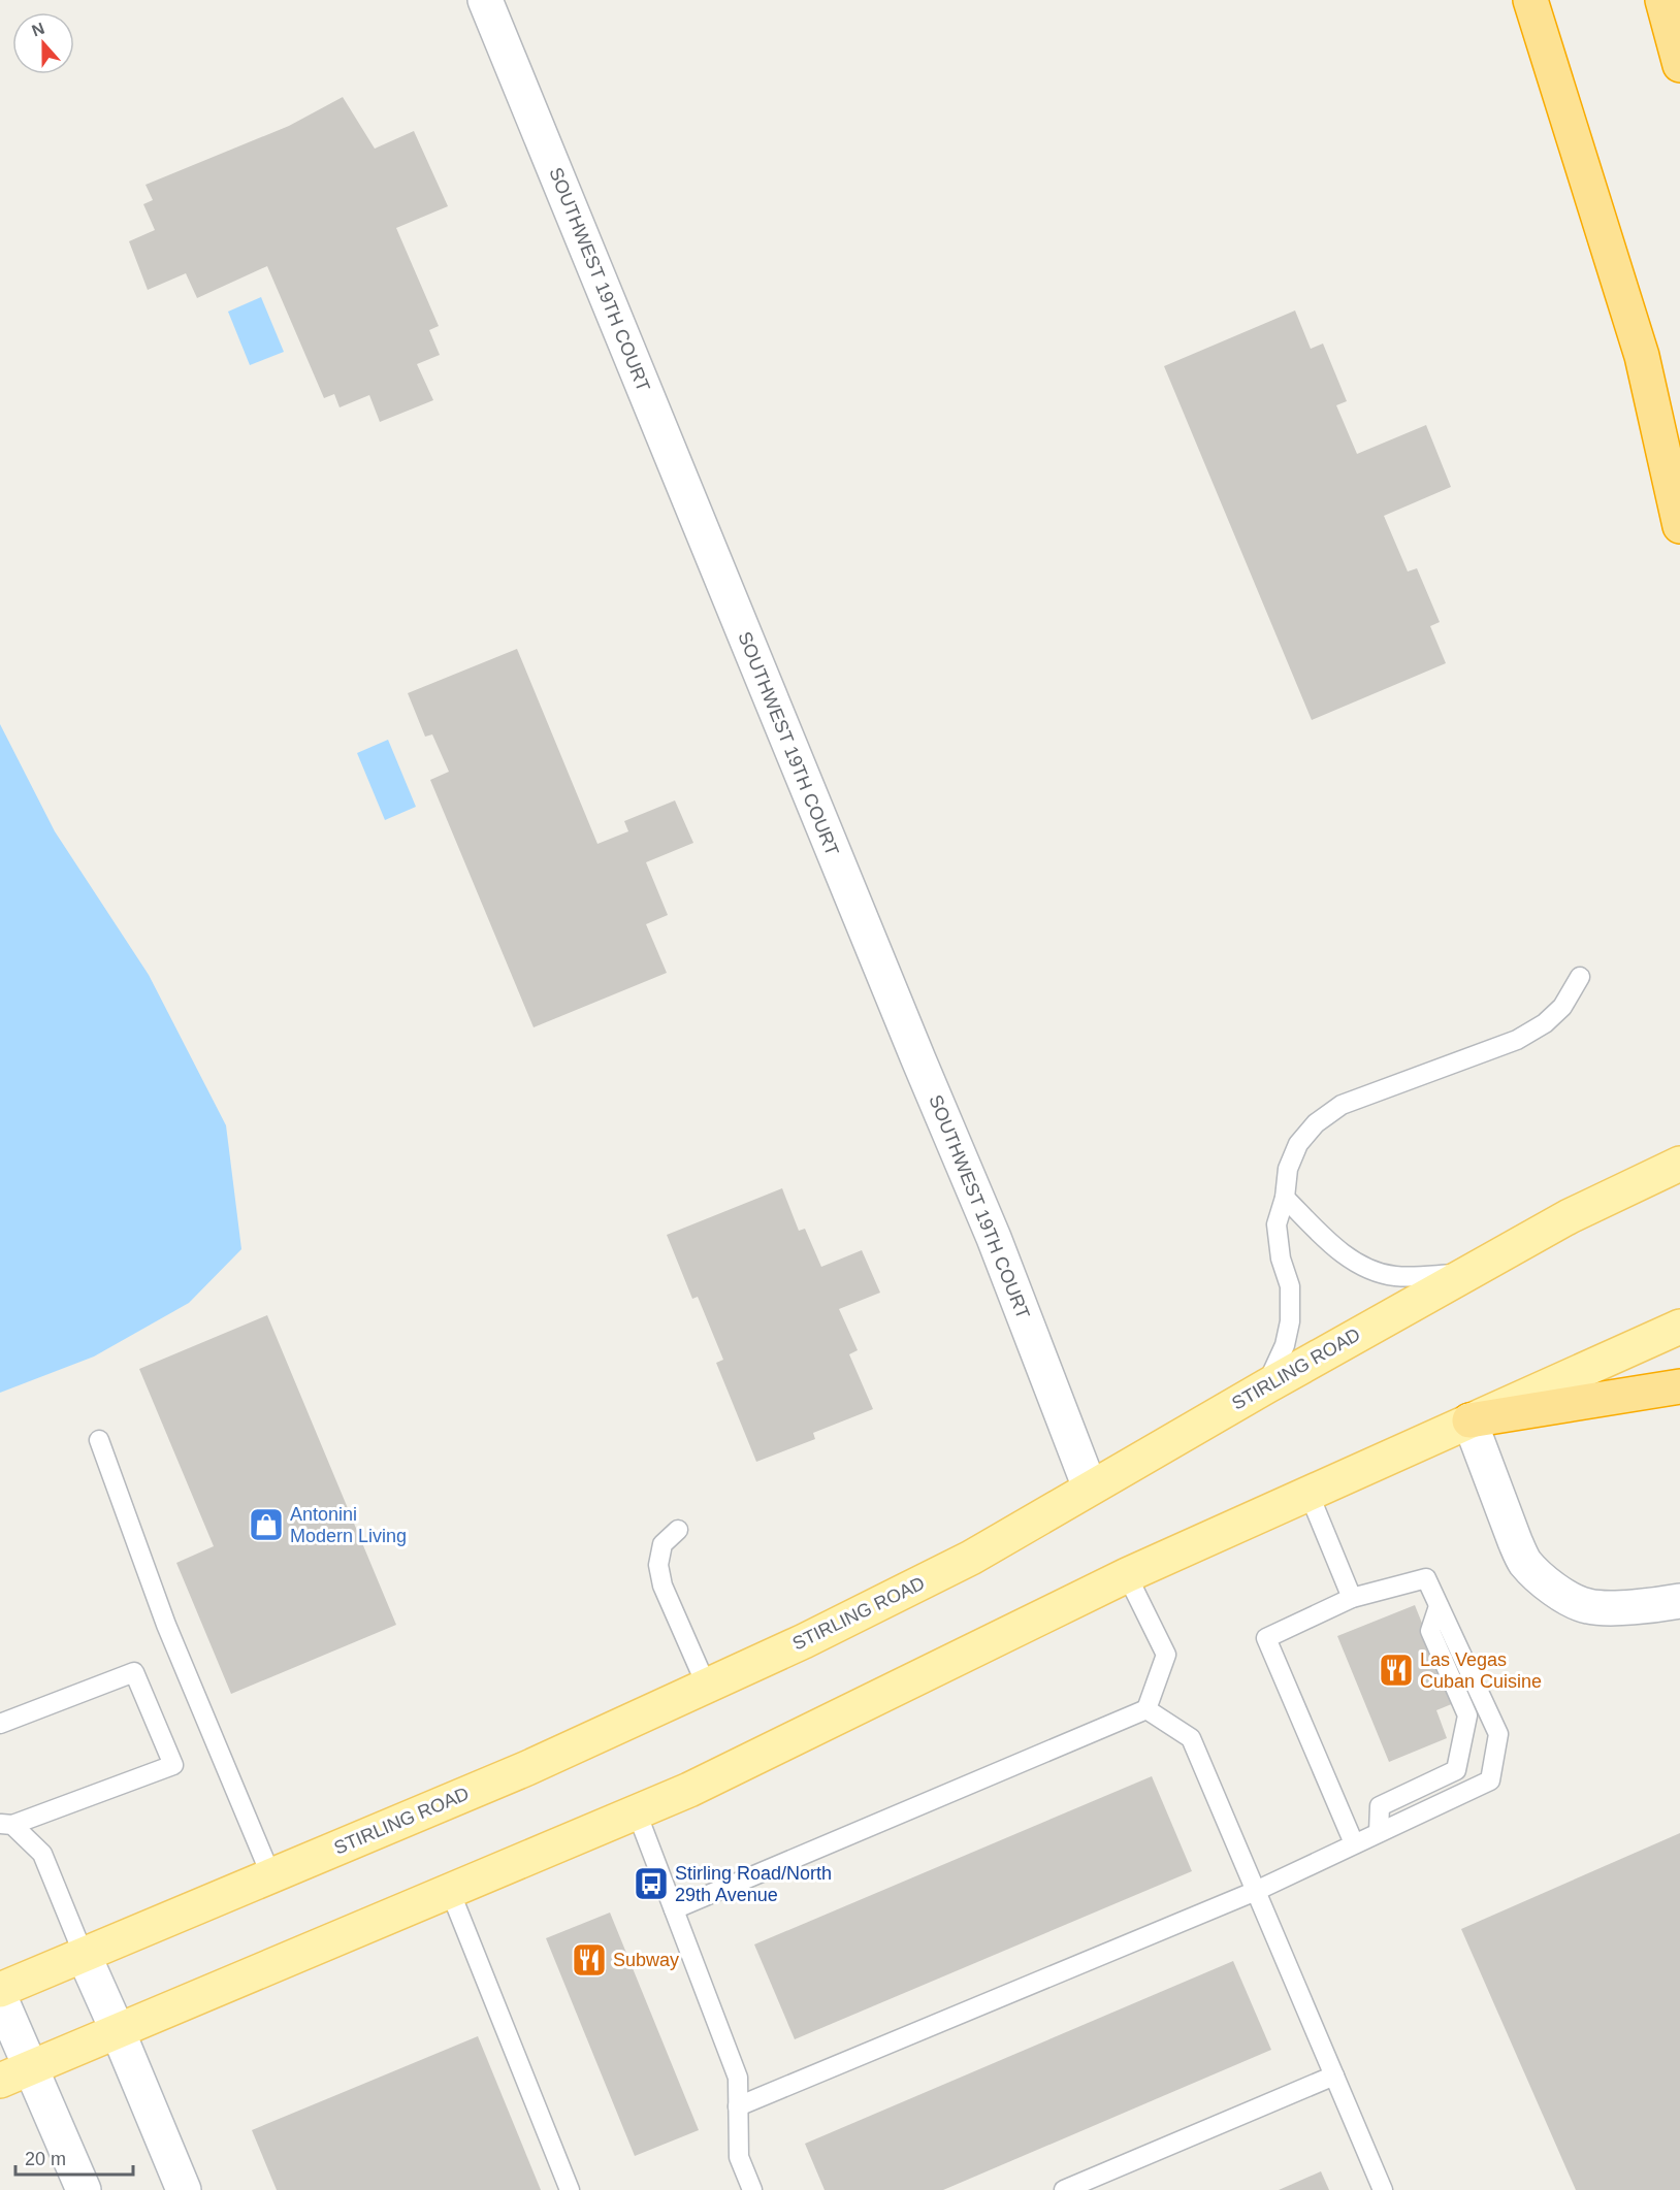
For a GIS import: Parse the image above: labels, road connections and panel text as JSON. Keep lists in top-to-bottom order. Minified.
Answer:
{"streets":{"main road":["STIRLING ROAD"],"street":["SOUTHWEST 19TH COURT"]},"crossings":[["SOUTHWEST 19TH COURT","STIRLING ROAD"]],"places":{"shop":["Antonini Modern Living"],"restaurant":["Las Vegas Cuban Cuisine","Subway"],"bus stop":["Stirling Road/North 29th Avenue"]},"scale_bar":"20 m","north":"top"}
